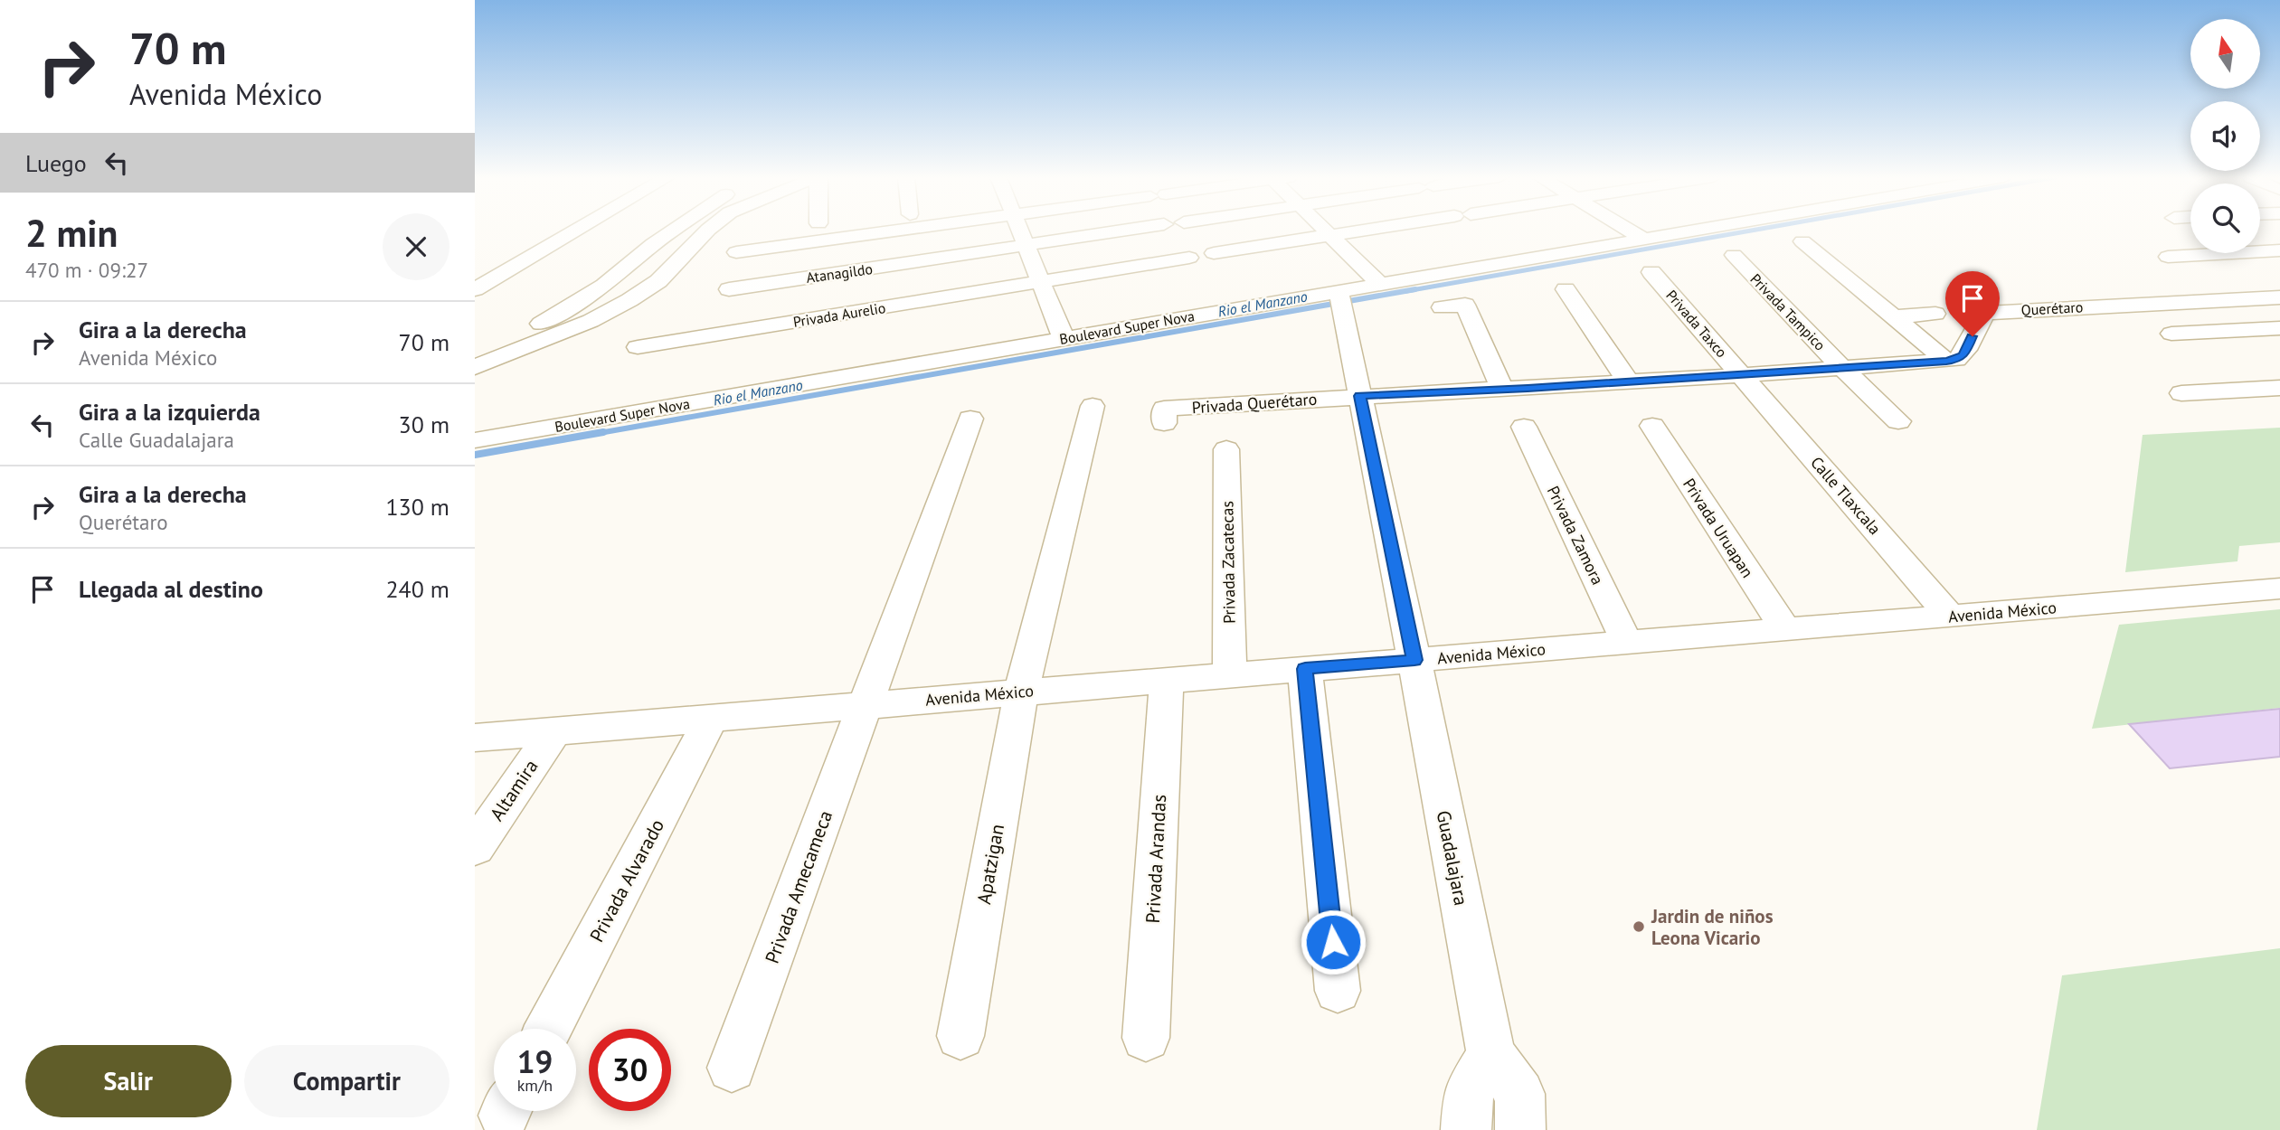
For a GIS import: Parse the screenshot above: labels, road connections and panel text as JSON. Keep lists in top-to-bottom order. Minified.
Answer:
{"streets":{"street":["Atanagildo","Querétaro","Privada Tampico","Privada Aurelio","Privada Taxco","Boulevard Super Nova","Privada Querétaro","Calle Tlaxcala","Privada Uruapan","Privada Zamora","Privada Zacatecas","Avenida México","Altamira","Guadalajara","Privada Arandas","Apatzigan","Privada Alvarado","Privada Amecameca"]},"crossings":[["Privada Taxco","Calle Tlaxcala"],["Boulevard Super Nova","Guadalajara"],["Privada Querétaro","Guadalajara"],["Calle Tlaxcala","Avenida México"],["Privada Uruapan","Avenida México"],["Privada Zamora","Avenida México"],["Privada Zacatecas","Avenida México"],["Avenida México","Altamira"],["Avenida México","Guadalajara"],["Avenida México","Privada Arandas"],["Avenida México","Apatzigan"],["Avenida México","Privada Alvarado"],["Avenida México","Privada Amecameca"]],"water":["Rio el Manzano"],"places":["Jardin de niños Leona Vicario"],"north":"top","page":{"turn":["70 m","Avenida México"],"then":"Luego","heading":["2 min","470 m · 09:27"],"list":[{"name":"Gira a la derecha","note":"Avenida México","value":"70 m"},{"name":"Gira a la izquierda","note":"Calle Guadalajara","value":"30 m"},{"name":"Gira a la derecha","note":"Querétaro","value":"130 m"},{"name":"Llegada al destino","value":"240 m"}],"speed":"19 km/h","limit":"30","buttons":["Salir","Compartir"]}}
